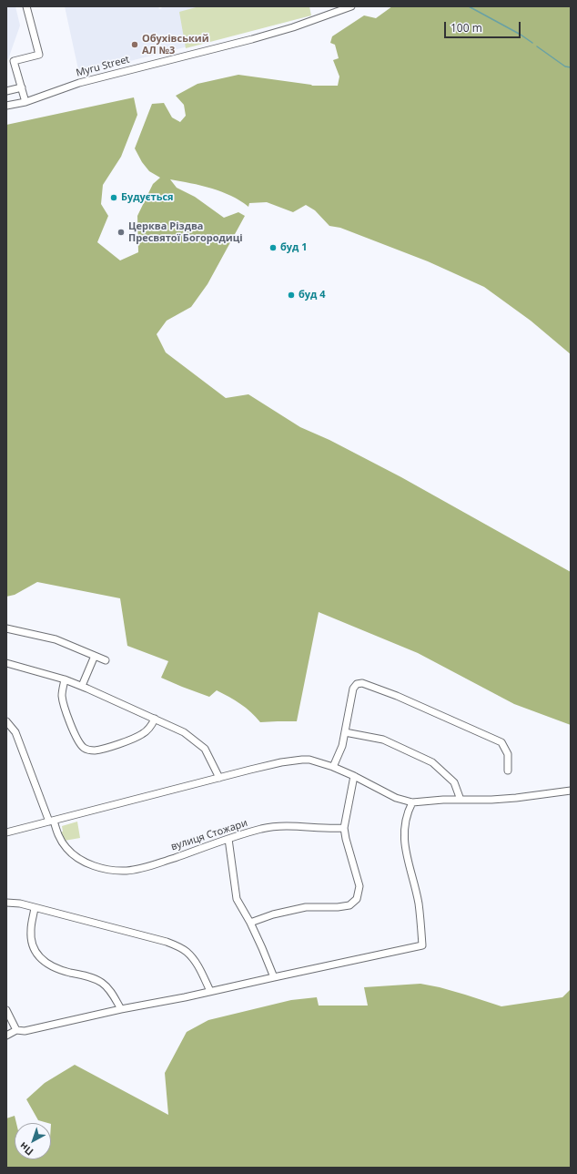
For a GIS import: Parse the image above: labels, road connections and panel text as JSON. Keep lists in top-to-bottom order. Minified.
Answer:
{"streets":{"street":["Myru Street","вулиця Стожари"]},"places":["Обухівський АЛ №3","Будується","Церква Різдва Пресвятої Богородиці","буд 1","буд 4"],"scale_bar":"100 m","north":"bottom left"}
